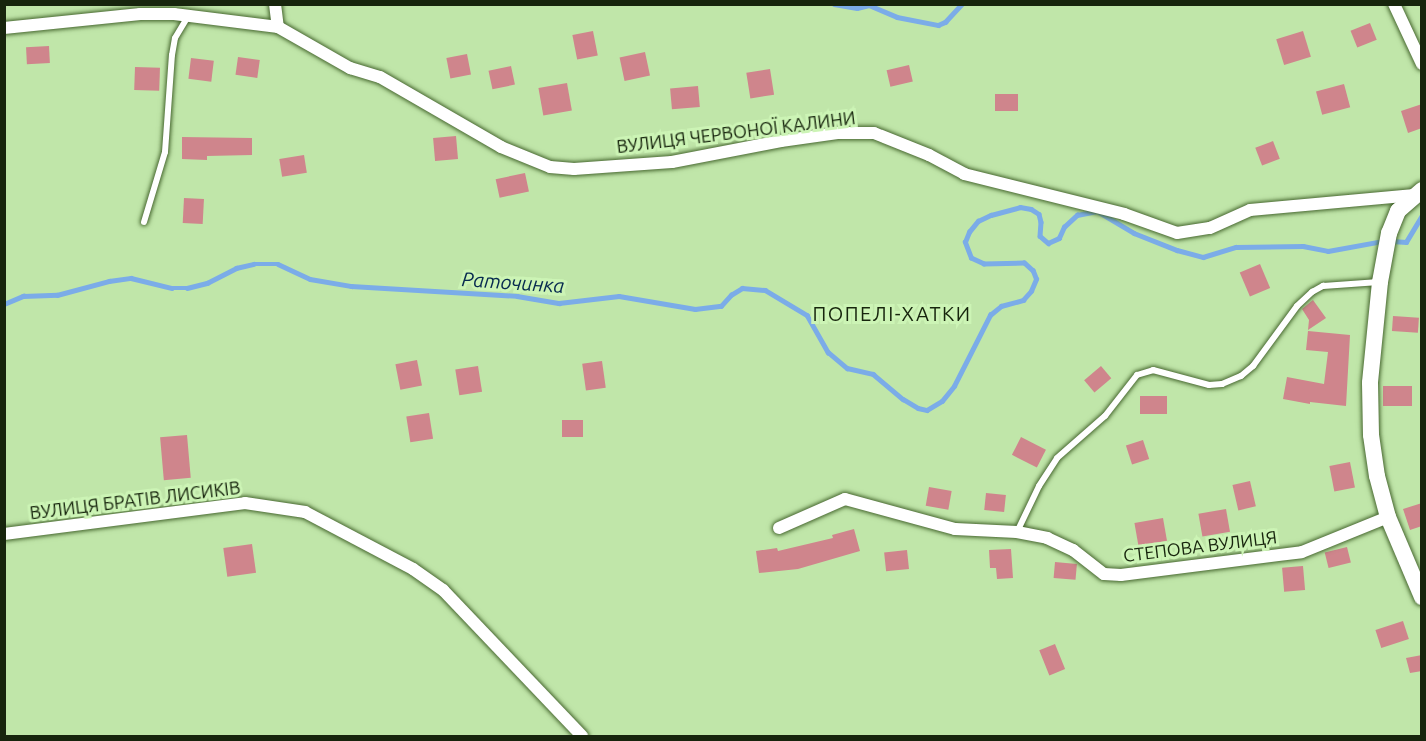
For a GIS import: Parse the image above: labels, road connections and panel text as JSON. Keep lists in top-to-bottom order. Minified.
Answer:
{"streets":{"street":["ВУЛИЦЯ ЧЕРВОНОЇ КАЛИНИ","ВУЛИЦЯ БРАТІВ ЛИСИКІВ","СТЕПОВА ВУЛИЦЯ"]},"districts":["ПОПЕЛІ-ХАТКИ"],"water":["Раточинка"]}
